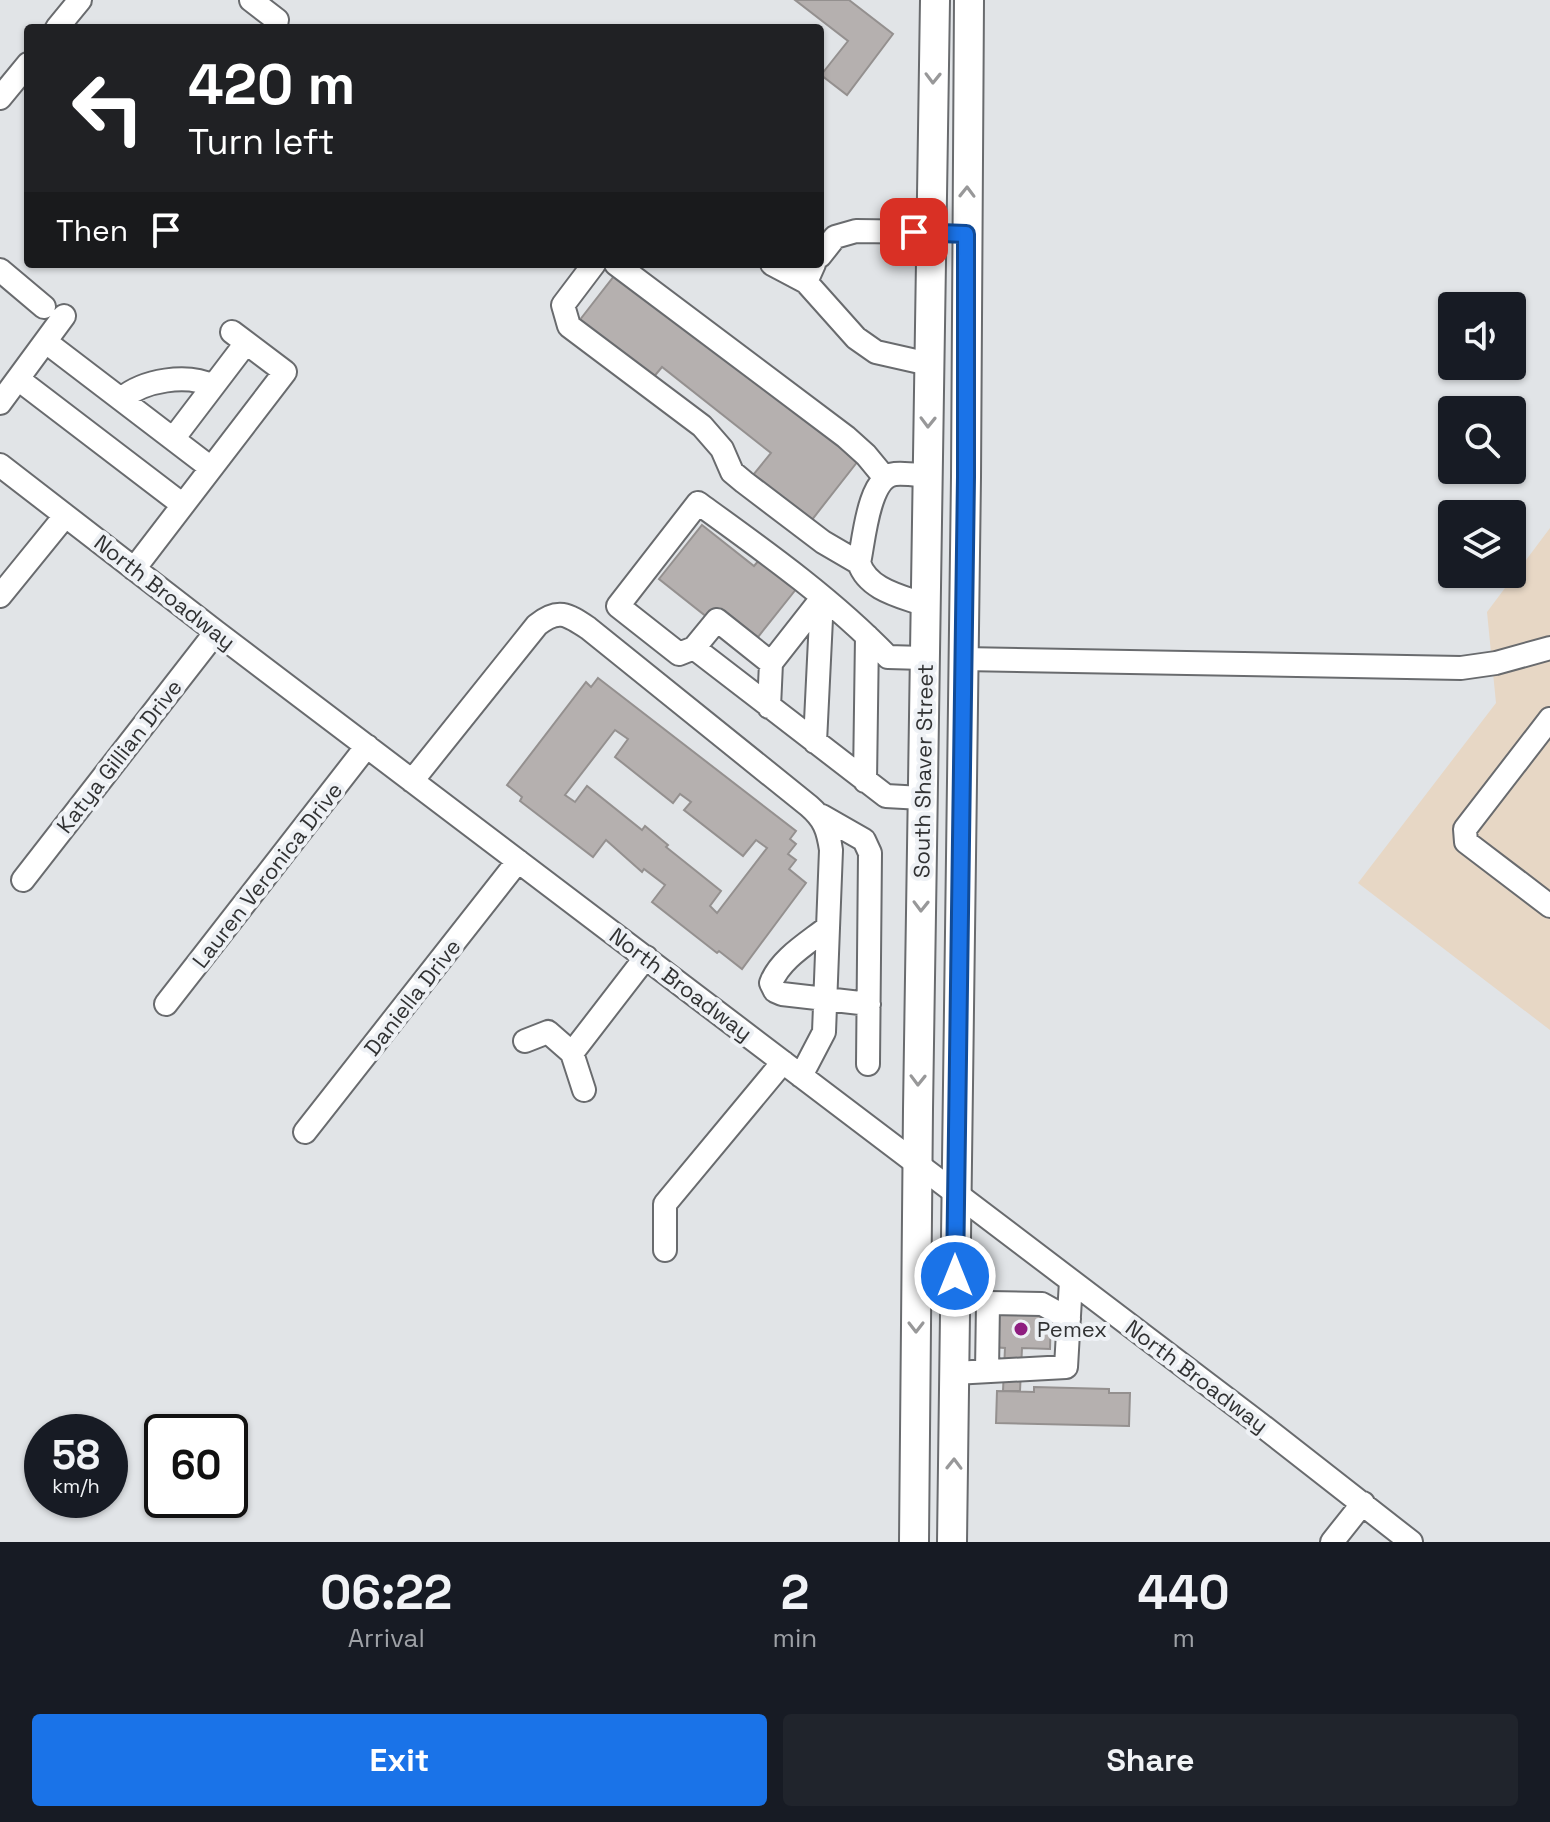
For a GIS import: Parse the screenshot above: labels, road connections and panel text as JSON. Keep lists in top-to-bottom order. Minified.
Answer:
{"streets":{"main road":["South Shaver Street"],"street":["North Broadway","Katya Gillian Drive","Lauren Veronica Drive","Daniella Drive"]},"crossings":[["North Broadway","Katya Gillian Drive"],["North Broadway","South Shaver Street"],["North Broadway","Lauren Veronica Drive"],["North Broadway","Daniella Drive"]],"places":["Pemex"],"page":{"turn":["420 m","Turn left"],"then":"Then","speed":"58 km/h","limit":"60","eta":["06:22","Arrival","2","min","440","m"],"buttons":["Exit","Share"]}}
